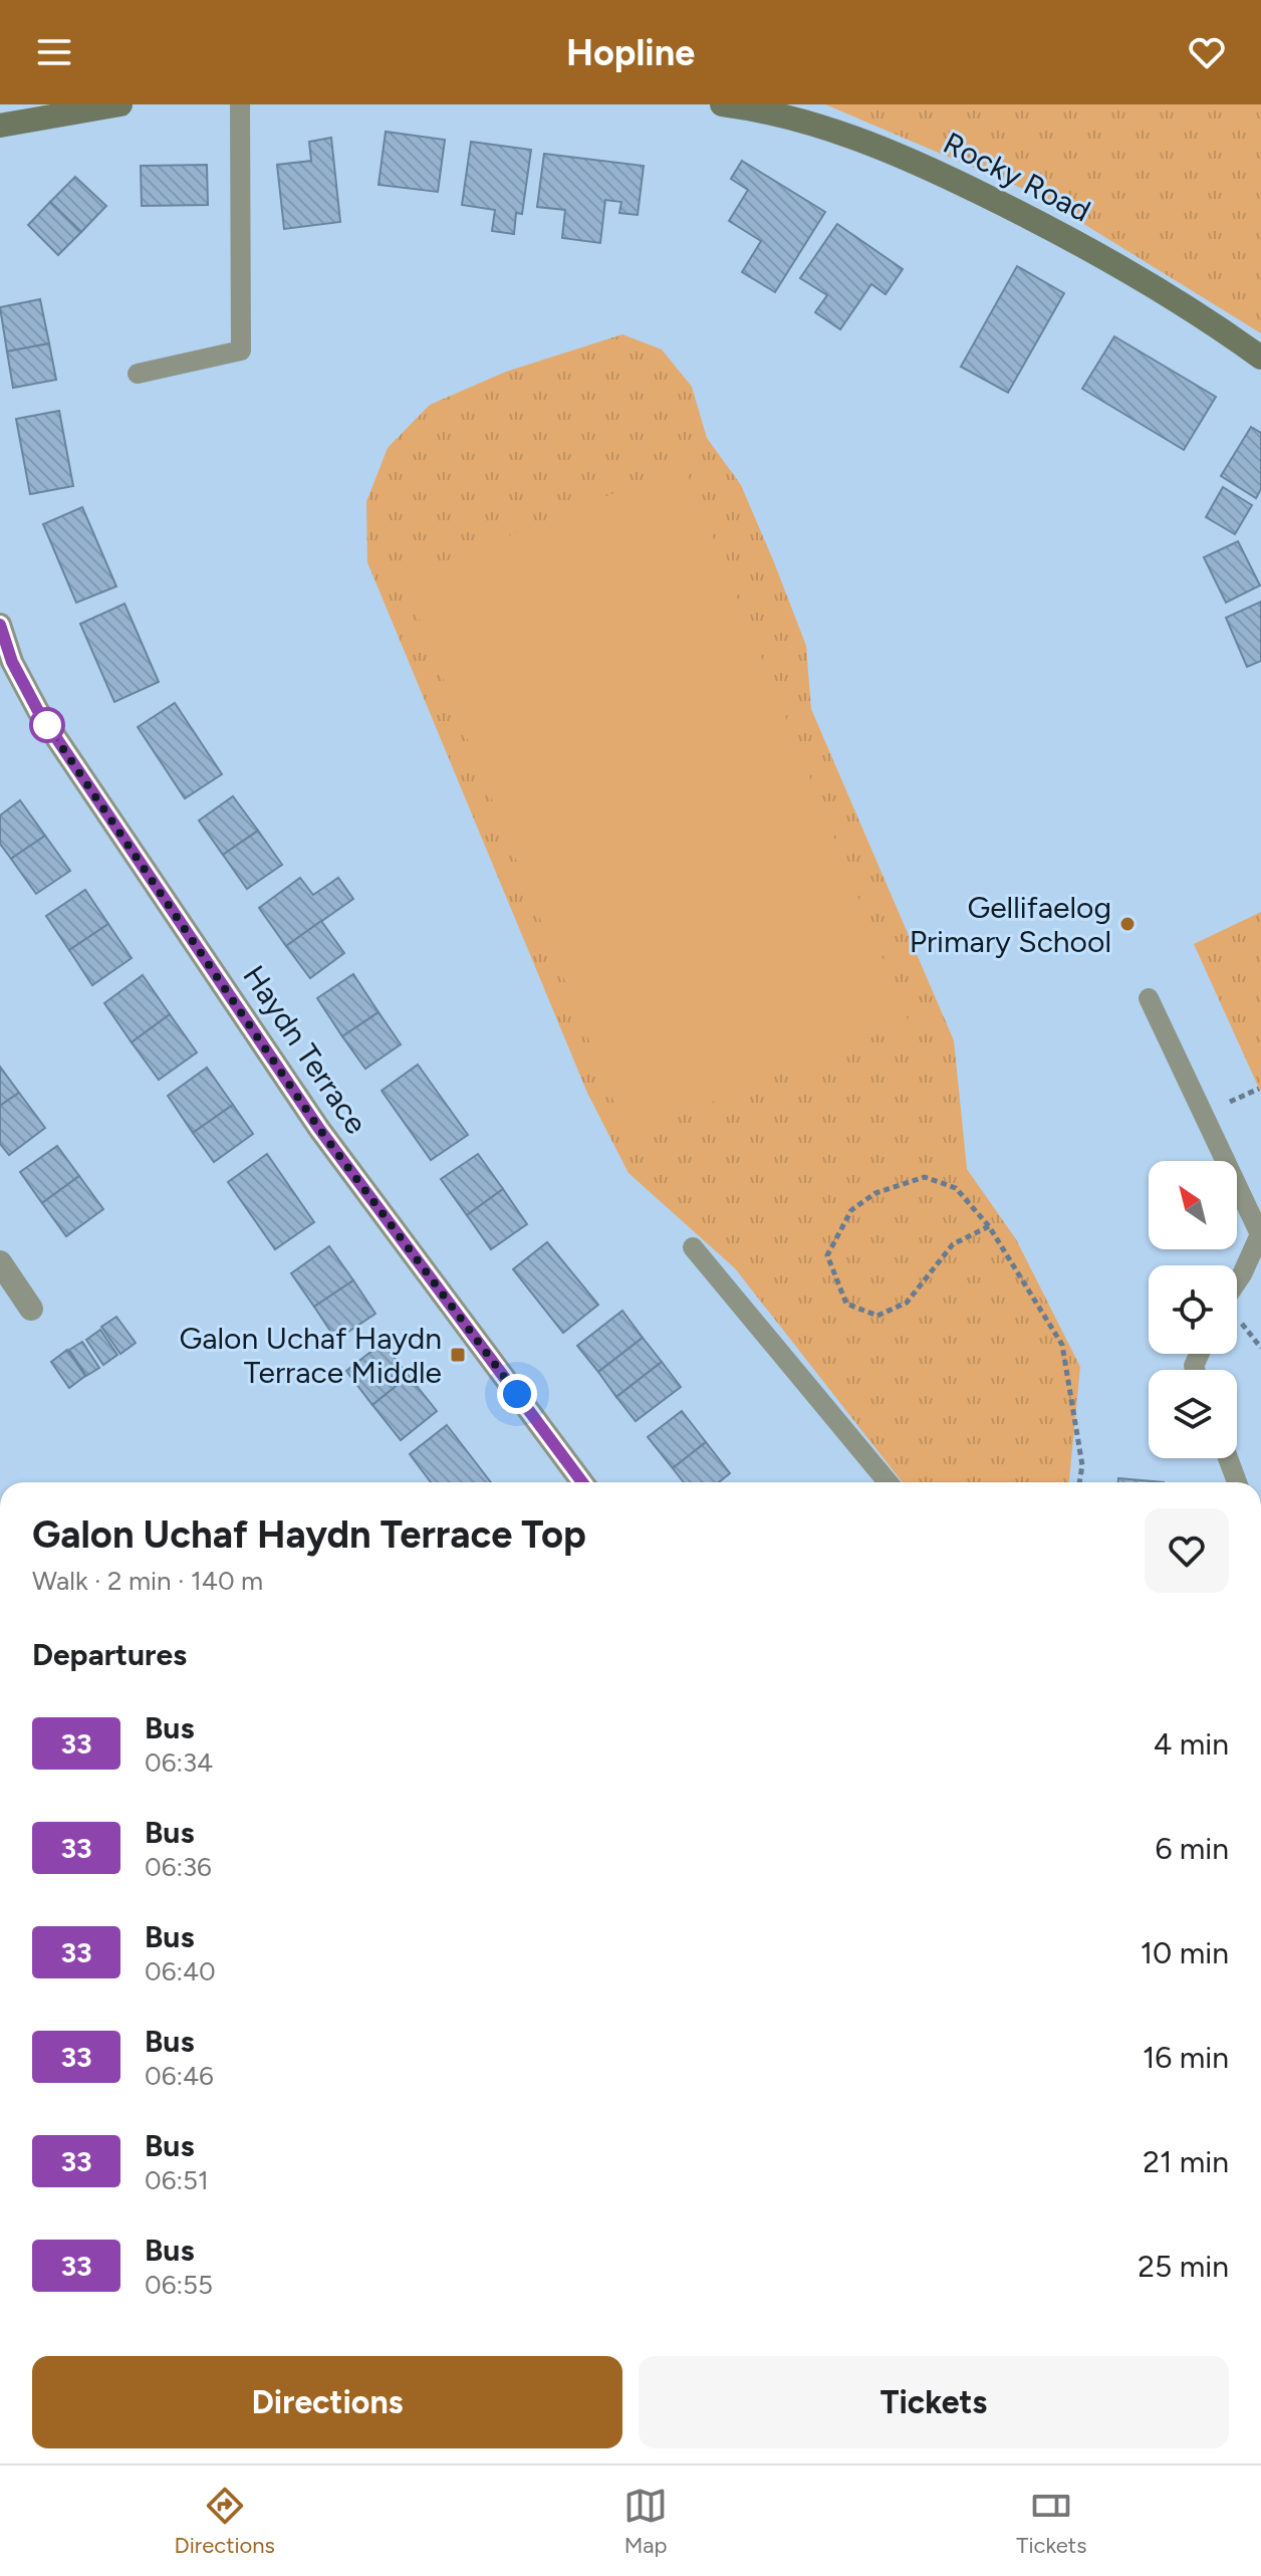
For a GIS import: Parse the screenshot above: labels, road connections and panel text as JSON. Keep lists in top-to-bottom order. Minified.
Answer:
{"streets":{"street":["Rocky Road","Haydn Terrace"]},"places":{"other":["Gellifaelog Primary School"],"transit":["Galon Uchaf Haydn Terrace Middle"]},"lines":["bus line 33"],"north":"top left","page":{"header":"Hopline","heading":[["Galon Uchaf Haydn Terrace Top","Walk · 2 min · 140 m"],"Departures"],"list":[{"mark":"33","name":"Bus","note":"06:34","value":"4 min"},{"mark":"33","name":"Bus","note":"06:36","value":"6 min"},{"mark":"33","name":"Bus","note":"06:40","value":"10 min"},{"mark":"33","name":"Bus","note":"06:46","value":"16 min"},{"mark":"33","name":"Bus","note":"06:51","value":"21 min"},{"mark":"33","name":"Bus","note":"06:55","value":"25 min"}],"buttons":["Directions","Tickets"],"tabs":["Directions","Map","Tickets"]}}
